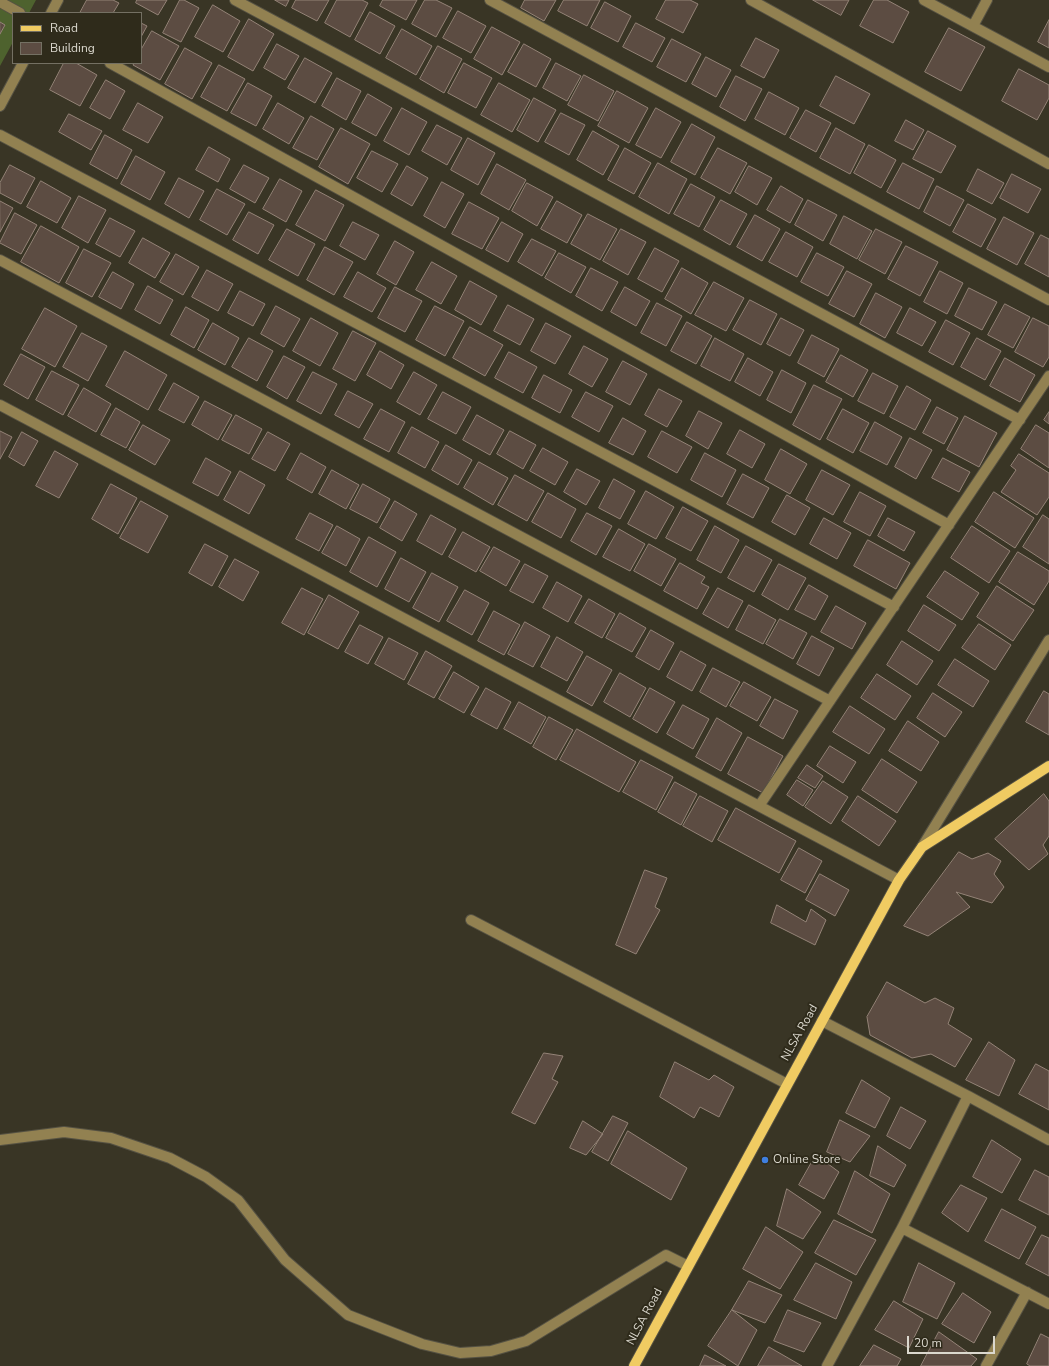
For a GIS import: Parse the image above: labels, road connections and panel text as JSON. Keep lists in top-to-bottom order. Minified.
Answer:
{"streets":{"main road":["NLSA Road"]},"places":["Online Store"],"legend":["Road","Building"],"scale_bar":"20 m"}
